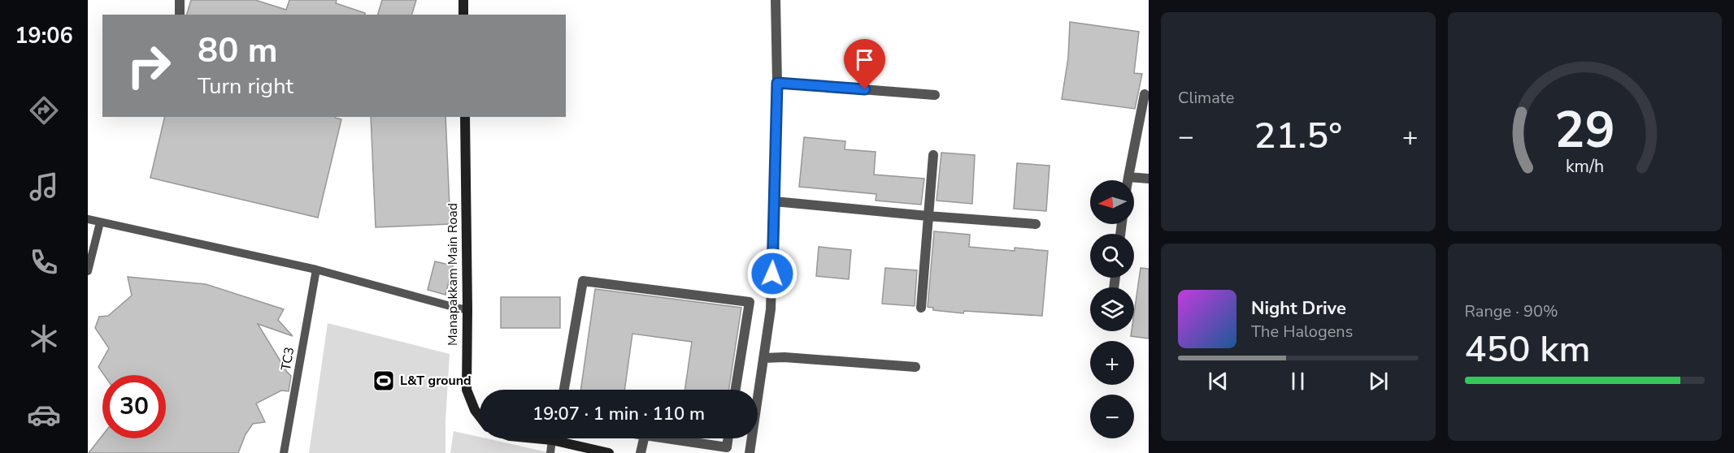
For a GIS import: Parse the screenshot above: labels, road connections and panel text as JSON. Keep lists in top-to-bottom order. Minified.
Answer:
{"streets":{"main road":["Manapakkam Main Road"],"lane":["TC3"]},"places":{"sports":["L&T ground"]},"north":"left","page":{"tabs":"19:06","tile":["Climate",["Range · 90%","450 km"]],"turn":["80 m","Turn right"],"heat":["−","21.5°","+"],"map_buttons":["+","−"],"song":["Night Drive","The Halogens"],"limit":"30","trip":"19:07 · 1 min · 110 m","gauge":["29","km/h"]}}
